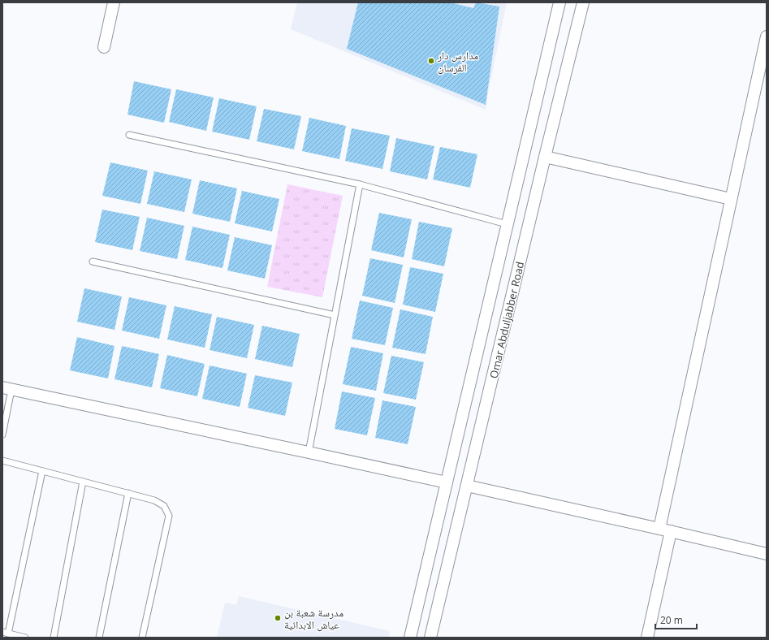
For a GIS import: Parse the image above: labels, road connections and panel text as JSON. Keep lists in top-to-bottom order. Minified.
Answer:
{"streets":{"street":["Omar Abduljabber Road"]},"places":["مدارس دار الفرسان","مدرسة شعبة بن عياش الابدائية"],"scale_bar":"20 m"}
